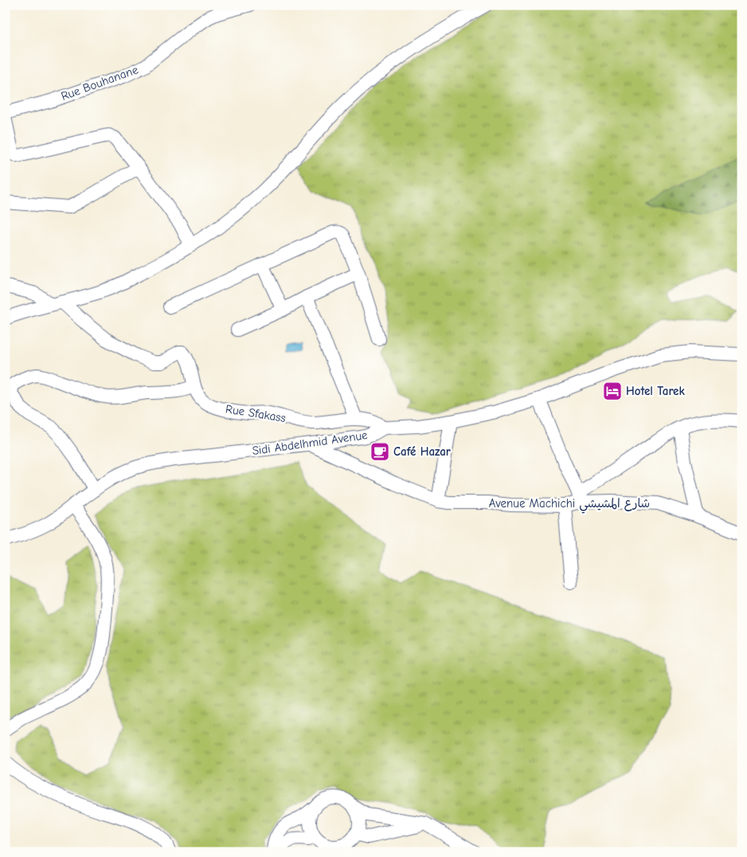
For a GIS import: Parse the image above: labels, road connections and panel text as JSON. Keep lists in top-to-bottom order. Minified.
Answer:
{"streets":{"street":["Rue Bouhanane","Rue Sfakass","Sidi Abdelhmid Avenue","Avenue Machichi شارع المشيشي"]},"crossings":[["Rue Sfakass","Sidi Abdelhmid Avenue"],["Sidi Abdelhmid Avenue","Avenue Machichi شارع المشيشي"]],"places":{"hotel":["Hotel Tarek"],"cafe":["Café Hazar"]}}
